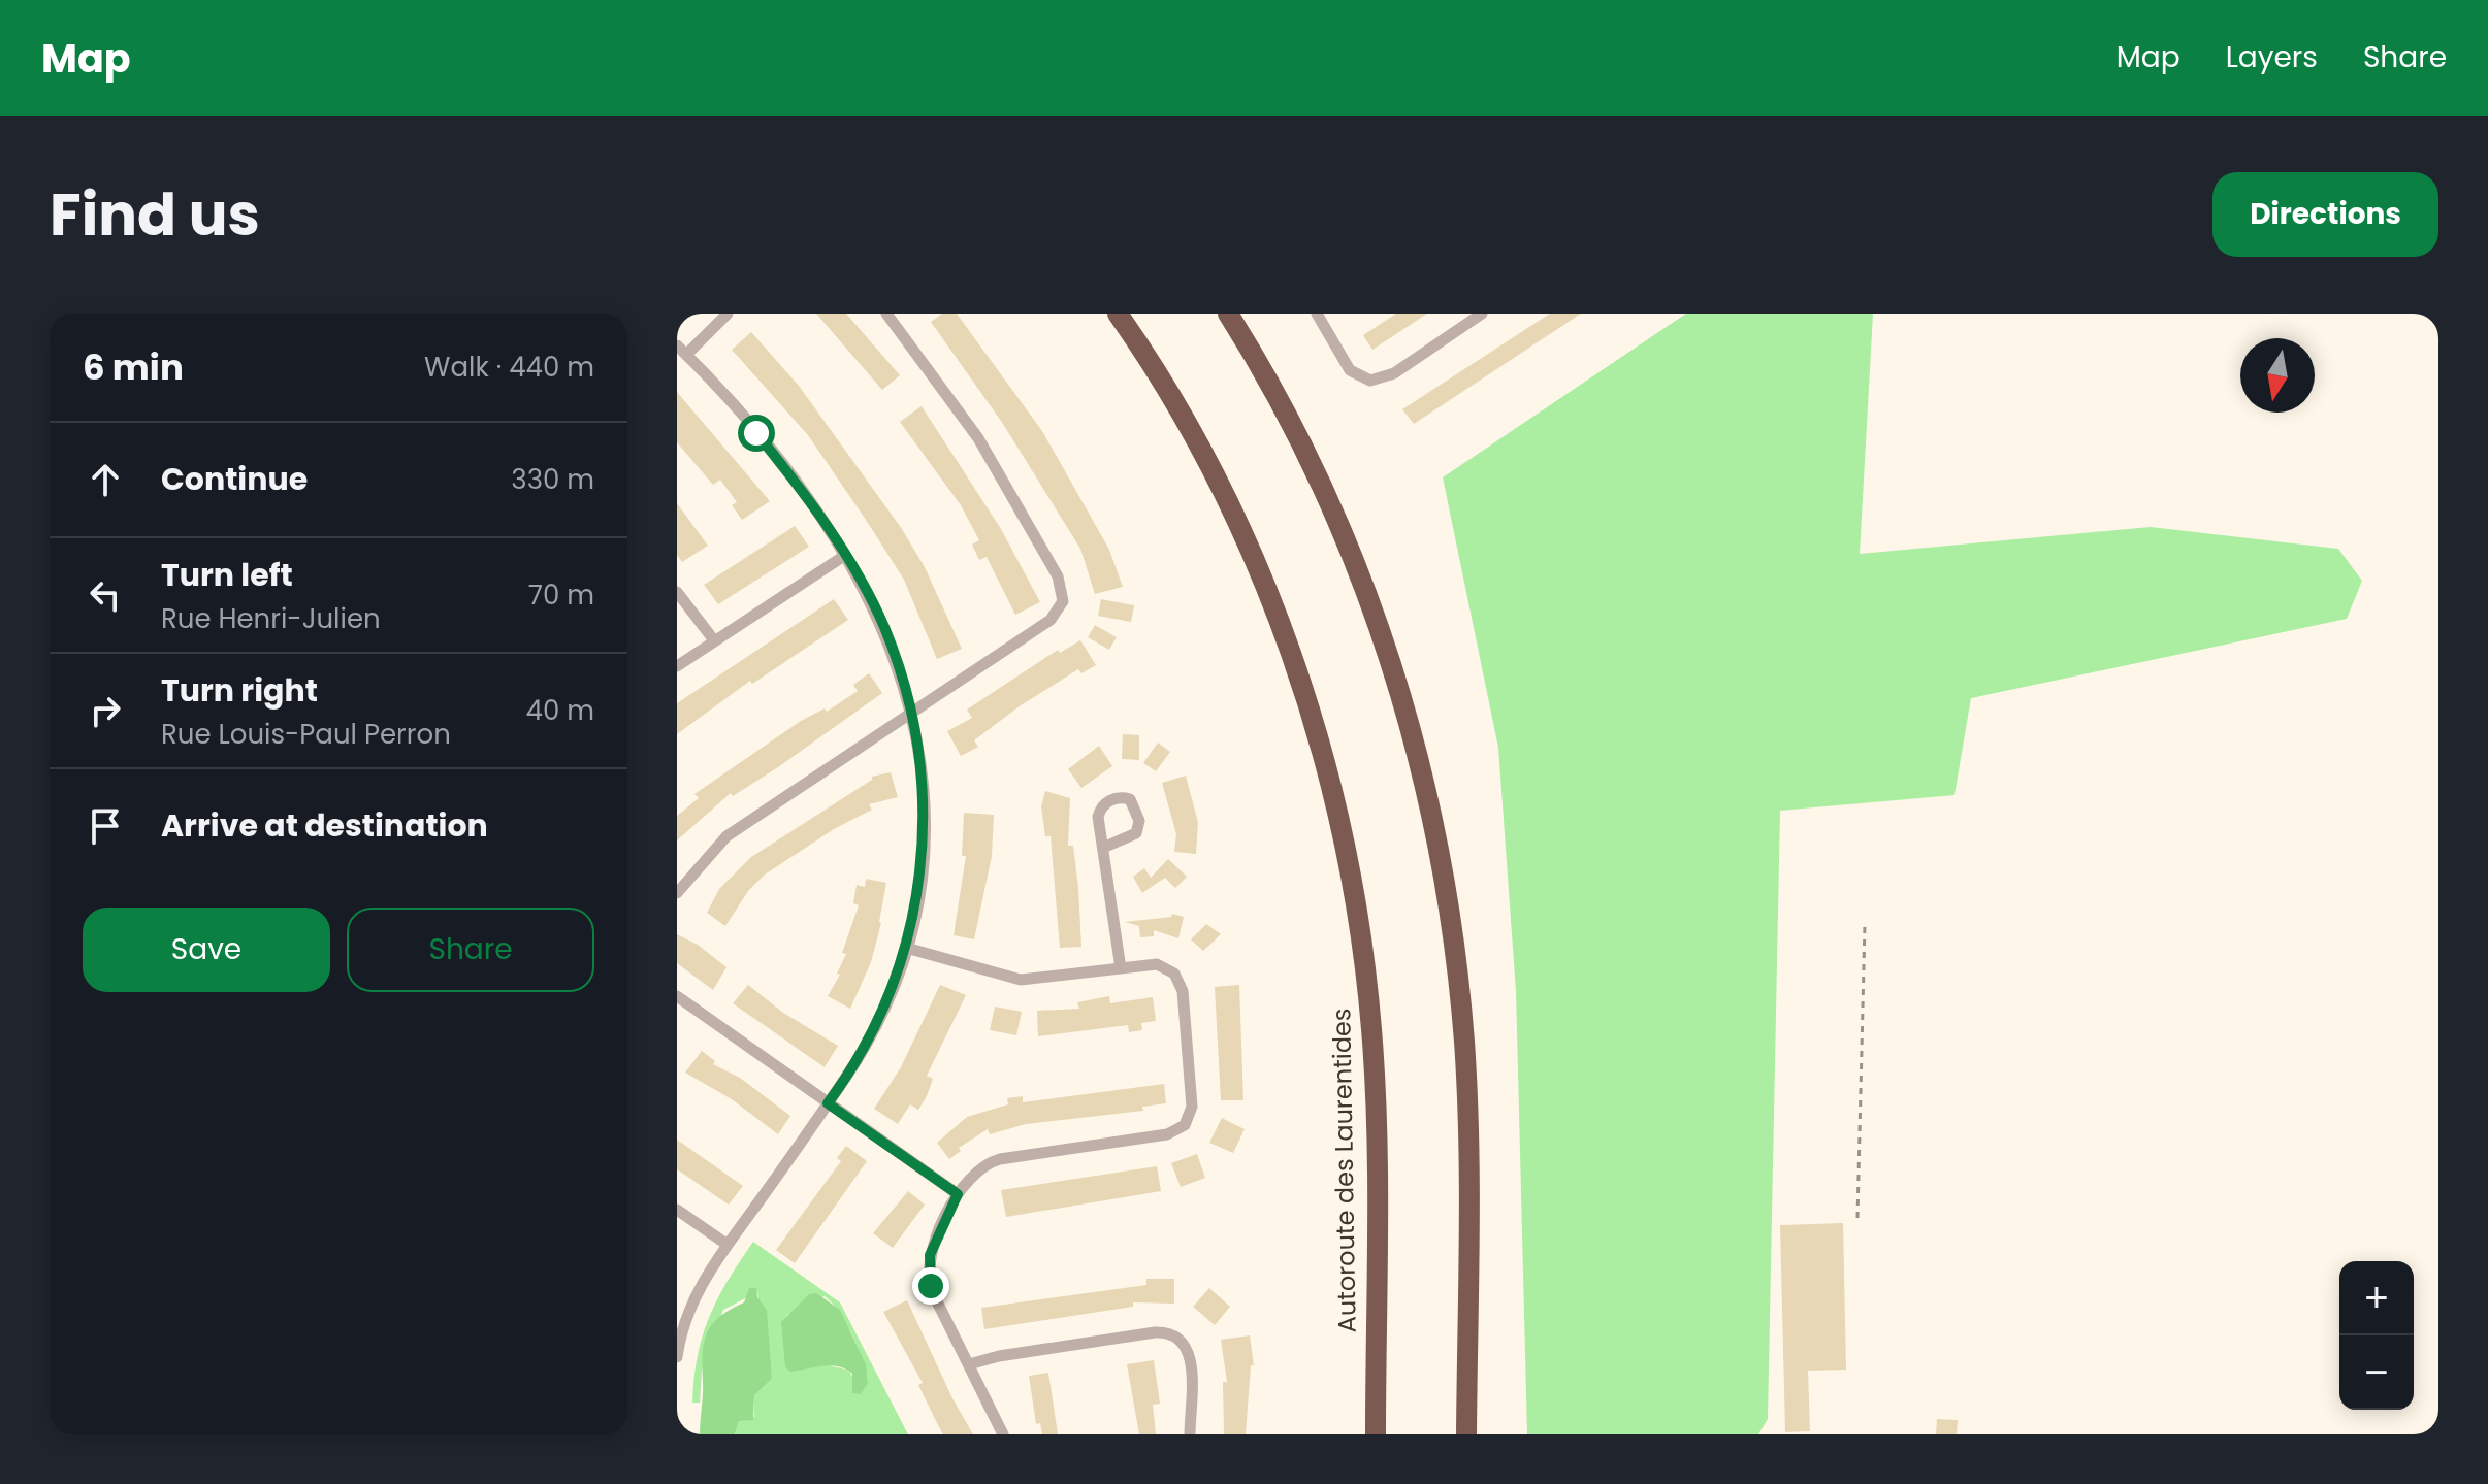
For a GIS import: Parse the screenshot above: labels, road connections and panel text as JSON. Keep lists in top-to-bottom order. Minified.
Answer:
{"streets":{"highway":["Autoroute des Laurentides"]},"north":"bottom","page":{"header":"Map","nav":["Map","Layers","Share"],"title":"Find us","buttons":["Directions",["Save","Share"]],"heading":["6 min","Walk · 440 m"],"list":[["Continue","330 m"],["Turn left","Rue Henri-Julien","70 m"],["Turn right","Rue Louis-Paul Perron","40 m"],"Arrive at destination"],"map_buttons":["+","−"]}}
